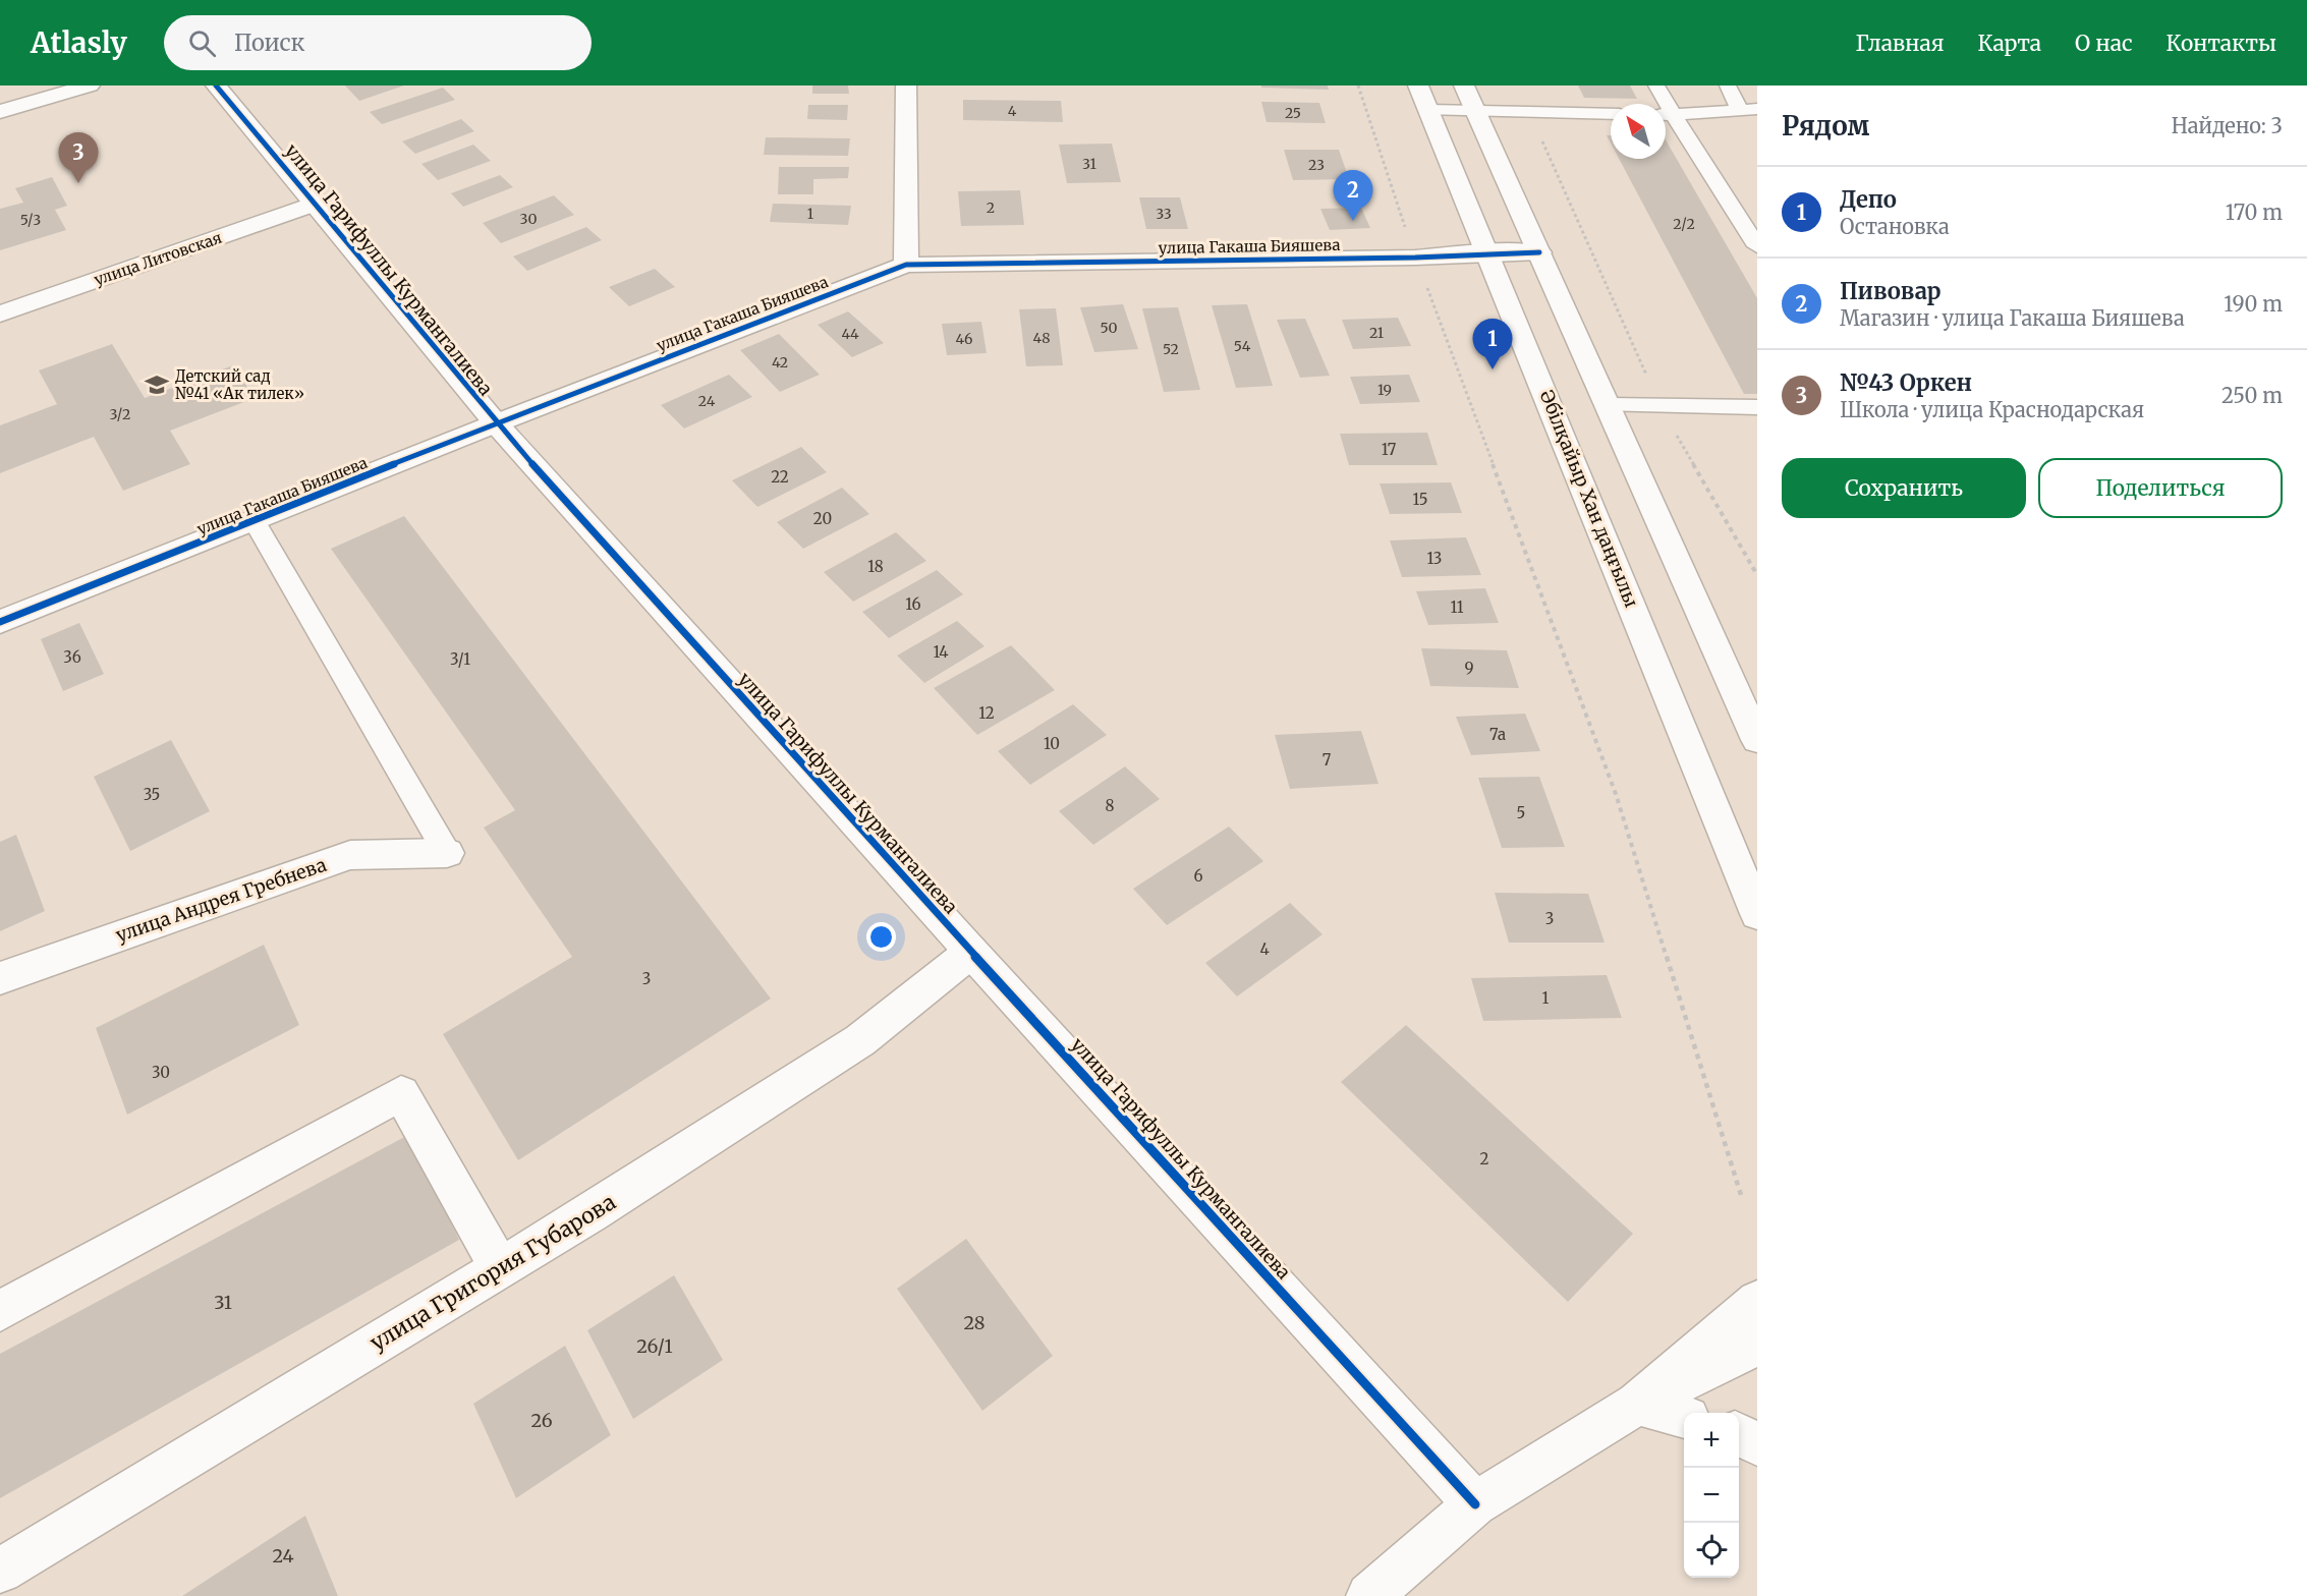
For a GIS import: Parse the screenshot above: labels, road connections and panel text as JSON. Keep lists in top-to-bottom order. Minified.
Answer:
{"streets":{"street":["улица Гакаша Бияшева","улица Литовская","улица Гарифуллы Курмангалиева","Әбілқайыр Хан даңғылы","улица Андрея Гребнева","улица Григория Губарова"]},"crossings":[["улица Гакаша Бияшева","улица Гарифуллы Курмангалиева"],["улица Гакаша Бияшева","Әбілқайыр Хан даңғылы"],["улица Литовская","улица Гарифуллы Курмангалиева"],["улица Гарифуллы Курмангалиева","улица Григория Губарова"]],"places":{"school or university":["Детский сад №41 «Ак тилек»"]},"house_numbers":["4","25","31","23","2","1","33","30","5/3","2/2","50","21","44","48","46","54","52","42","19","24","3/2","17","22","15","20","13","18","16","11","14","36","3/1","9","12","7а","10","7","35","8","5","6","3","4","3","1","30","2","31","28","26/1","26","24"],"north":"top left","page":{"header":"Atlasly","search":"Поиск","nav":["Главная","Карта","О нас","Контакты"],"heading":["Рядом","Найдено: 3"],"pins":["3","2","1"],"list":[{"mark":"1","name":"Депо","note":"Остановка","value":"170 m"},{"mark":"2","name":"Пивовар","note":"Магазин · улица Гакаша Бияшева","value":"190 m"},{"mark":"3","name":"№43 Оркен","note":"Школа · улица Краснодарская","value":"250 m"}],"buttons":["Сохранить","Поделиться"],"map_buttons":["+","−"]}}
